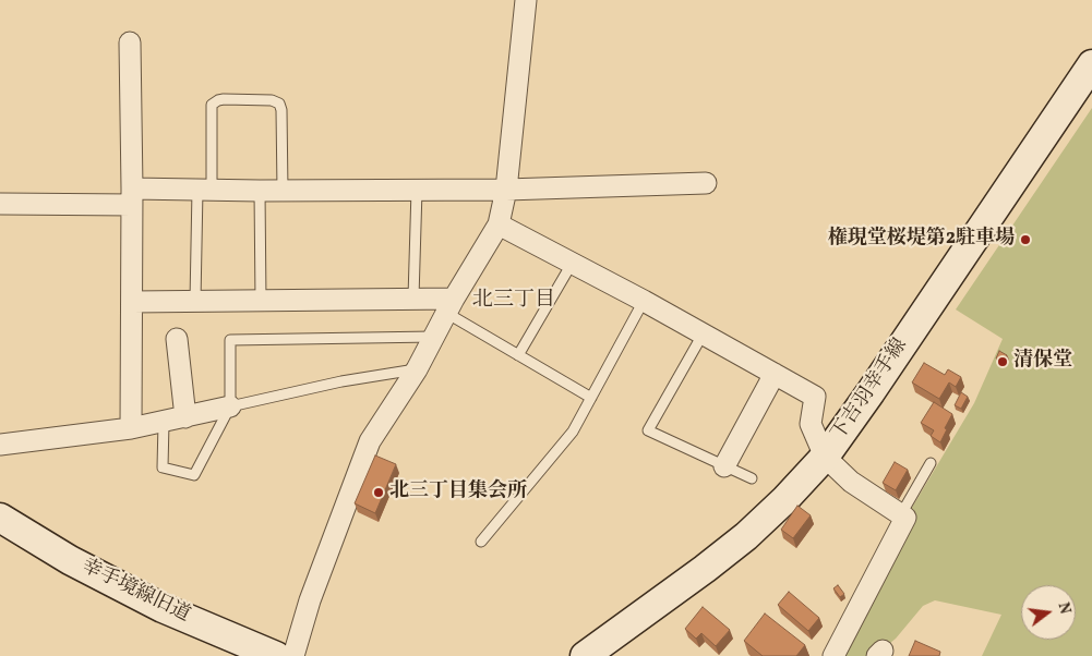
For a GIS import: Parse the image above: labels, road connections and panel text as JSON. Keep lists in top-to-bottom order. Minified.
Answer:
{"streets":{"main road":["下吉羽幸手線","幸手境線旧道"]},"districts":["北三丁目"],"places":["権現堂桜堤第2駐車場","清保堂","北三丁目集会所"],"north":"right"}
